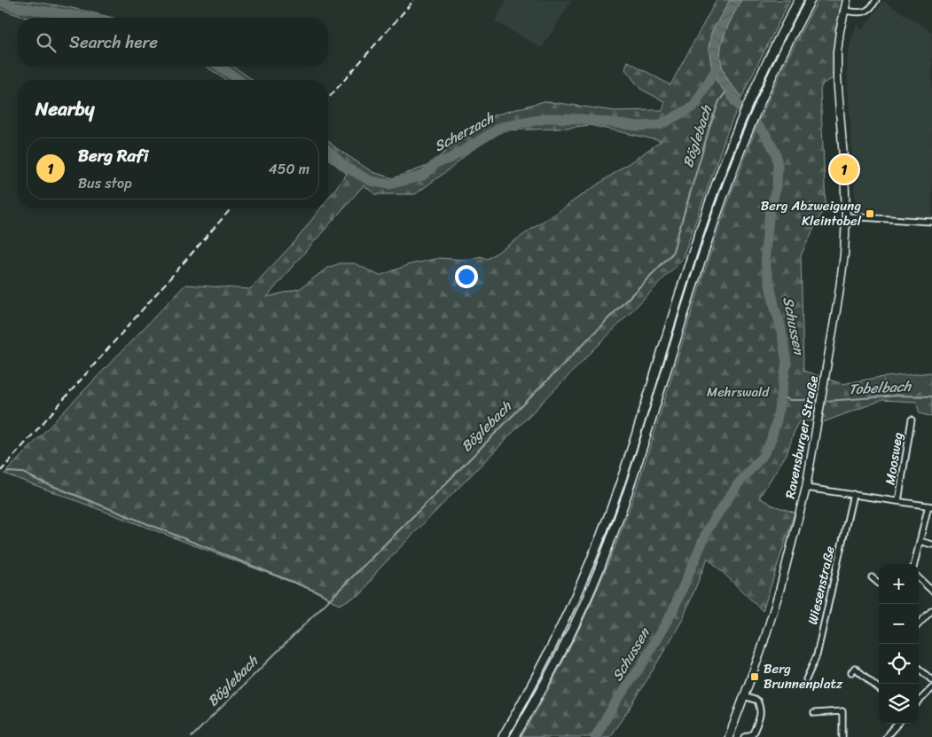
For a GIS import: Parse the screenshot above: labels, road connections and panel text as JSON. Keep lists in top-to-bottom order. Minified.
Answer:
{"streets":{"main road":["Ravensburger Straße"],"street":["Moosweg","Wiesenstraße"]},"water":["Scherzach","Böglebach","Schussen","Tobelbach"],"parks":["Mehrswald"],"places":{"transit":["Berg Abzweigung Kleintobel","Berg Brunnenplatz"]},"page":{"search":"Search here","heading":"Nearby","list":[{"mark":"1","name":"Berg Rafi","note":"Bus stop","value":"450 m"}],"pins":"1","map_buttons":["+","−"]}}
